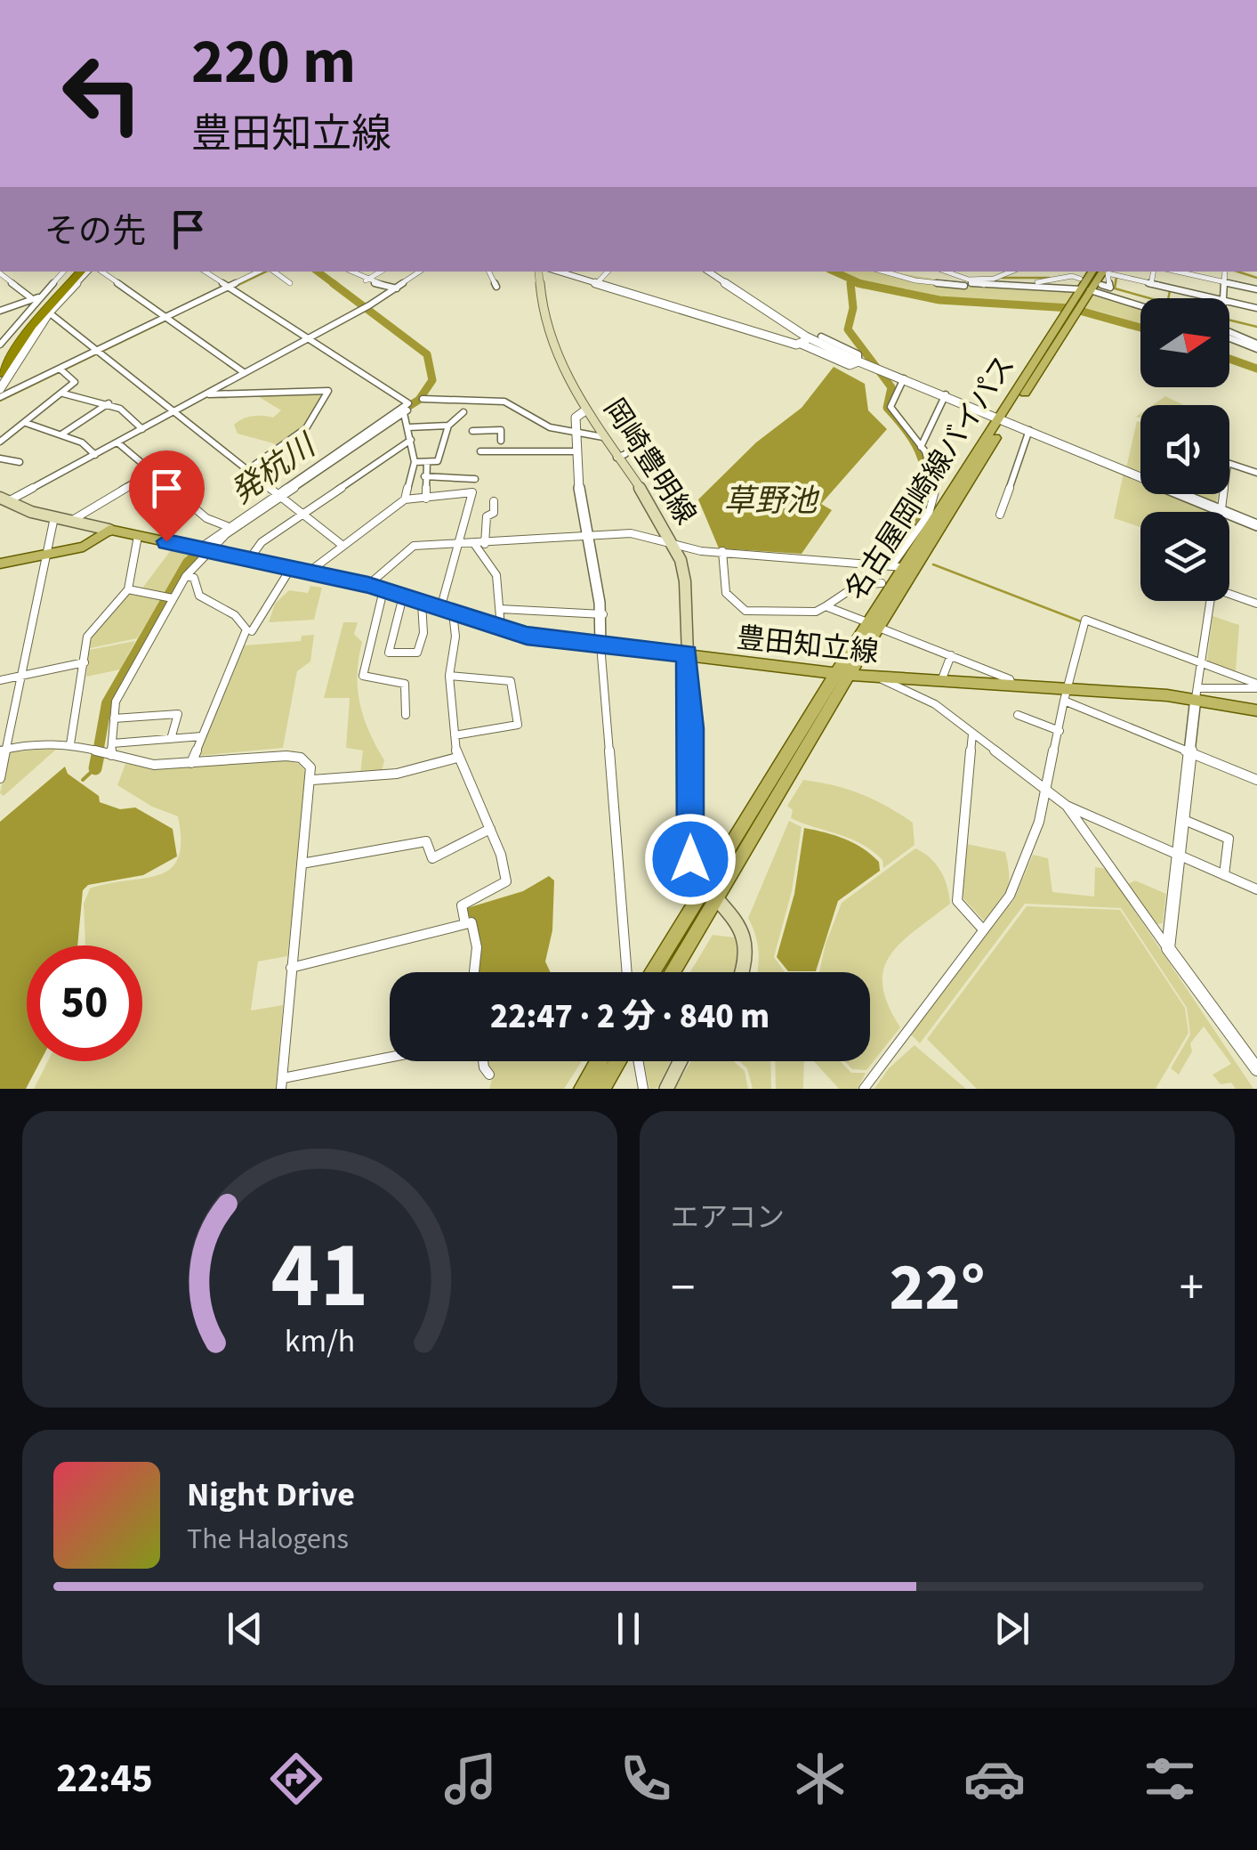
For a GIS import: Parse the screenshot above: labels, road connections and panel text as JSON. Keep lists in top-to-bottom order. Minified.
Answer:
{"streets":{"main road":["岡崎豊明線","名古屋岡崎線バイパス","豊田知立線"]},"crossings":[["岡崎豊明線","名古屋岡崎線バイパス"],["岡崎豊明線","豊田知立線"],["名古屋岡崎線バイパス","豊田知立線"]],"water":["発杭川","草野池"],"north":"right","page":{"turn":["220 m","豊田知立線"],"then":"その先","limit":"50","trip":"22:47 · 2 分 · 840 m","tile":"エアコン","heat":["−","22°","+"],"song":["Night Drive","The Halogens"],"tabs":"22:45","gauge":["41","km/h"]}}
